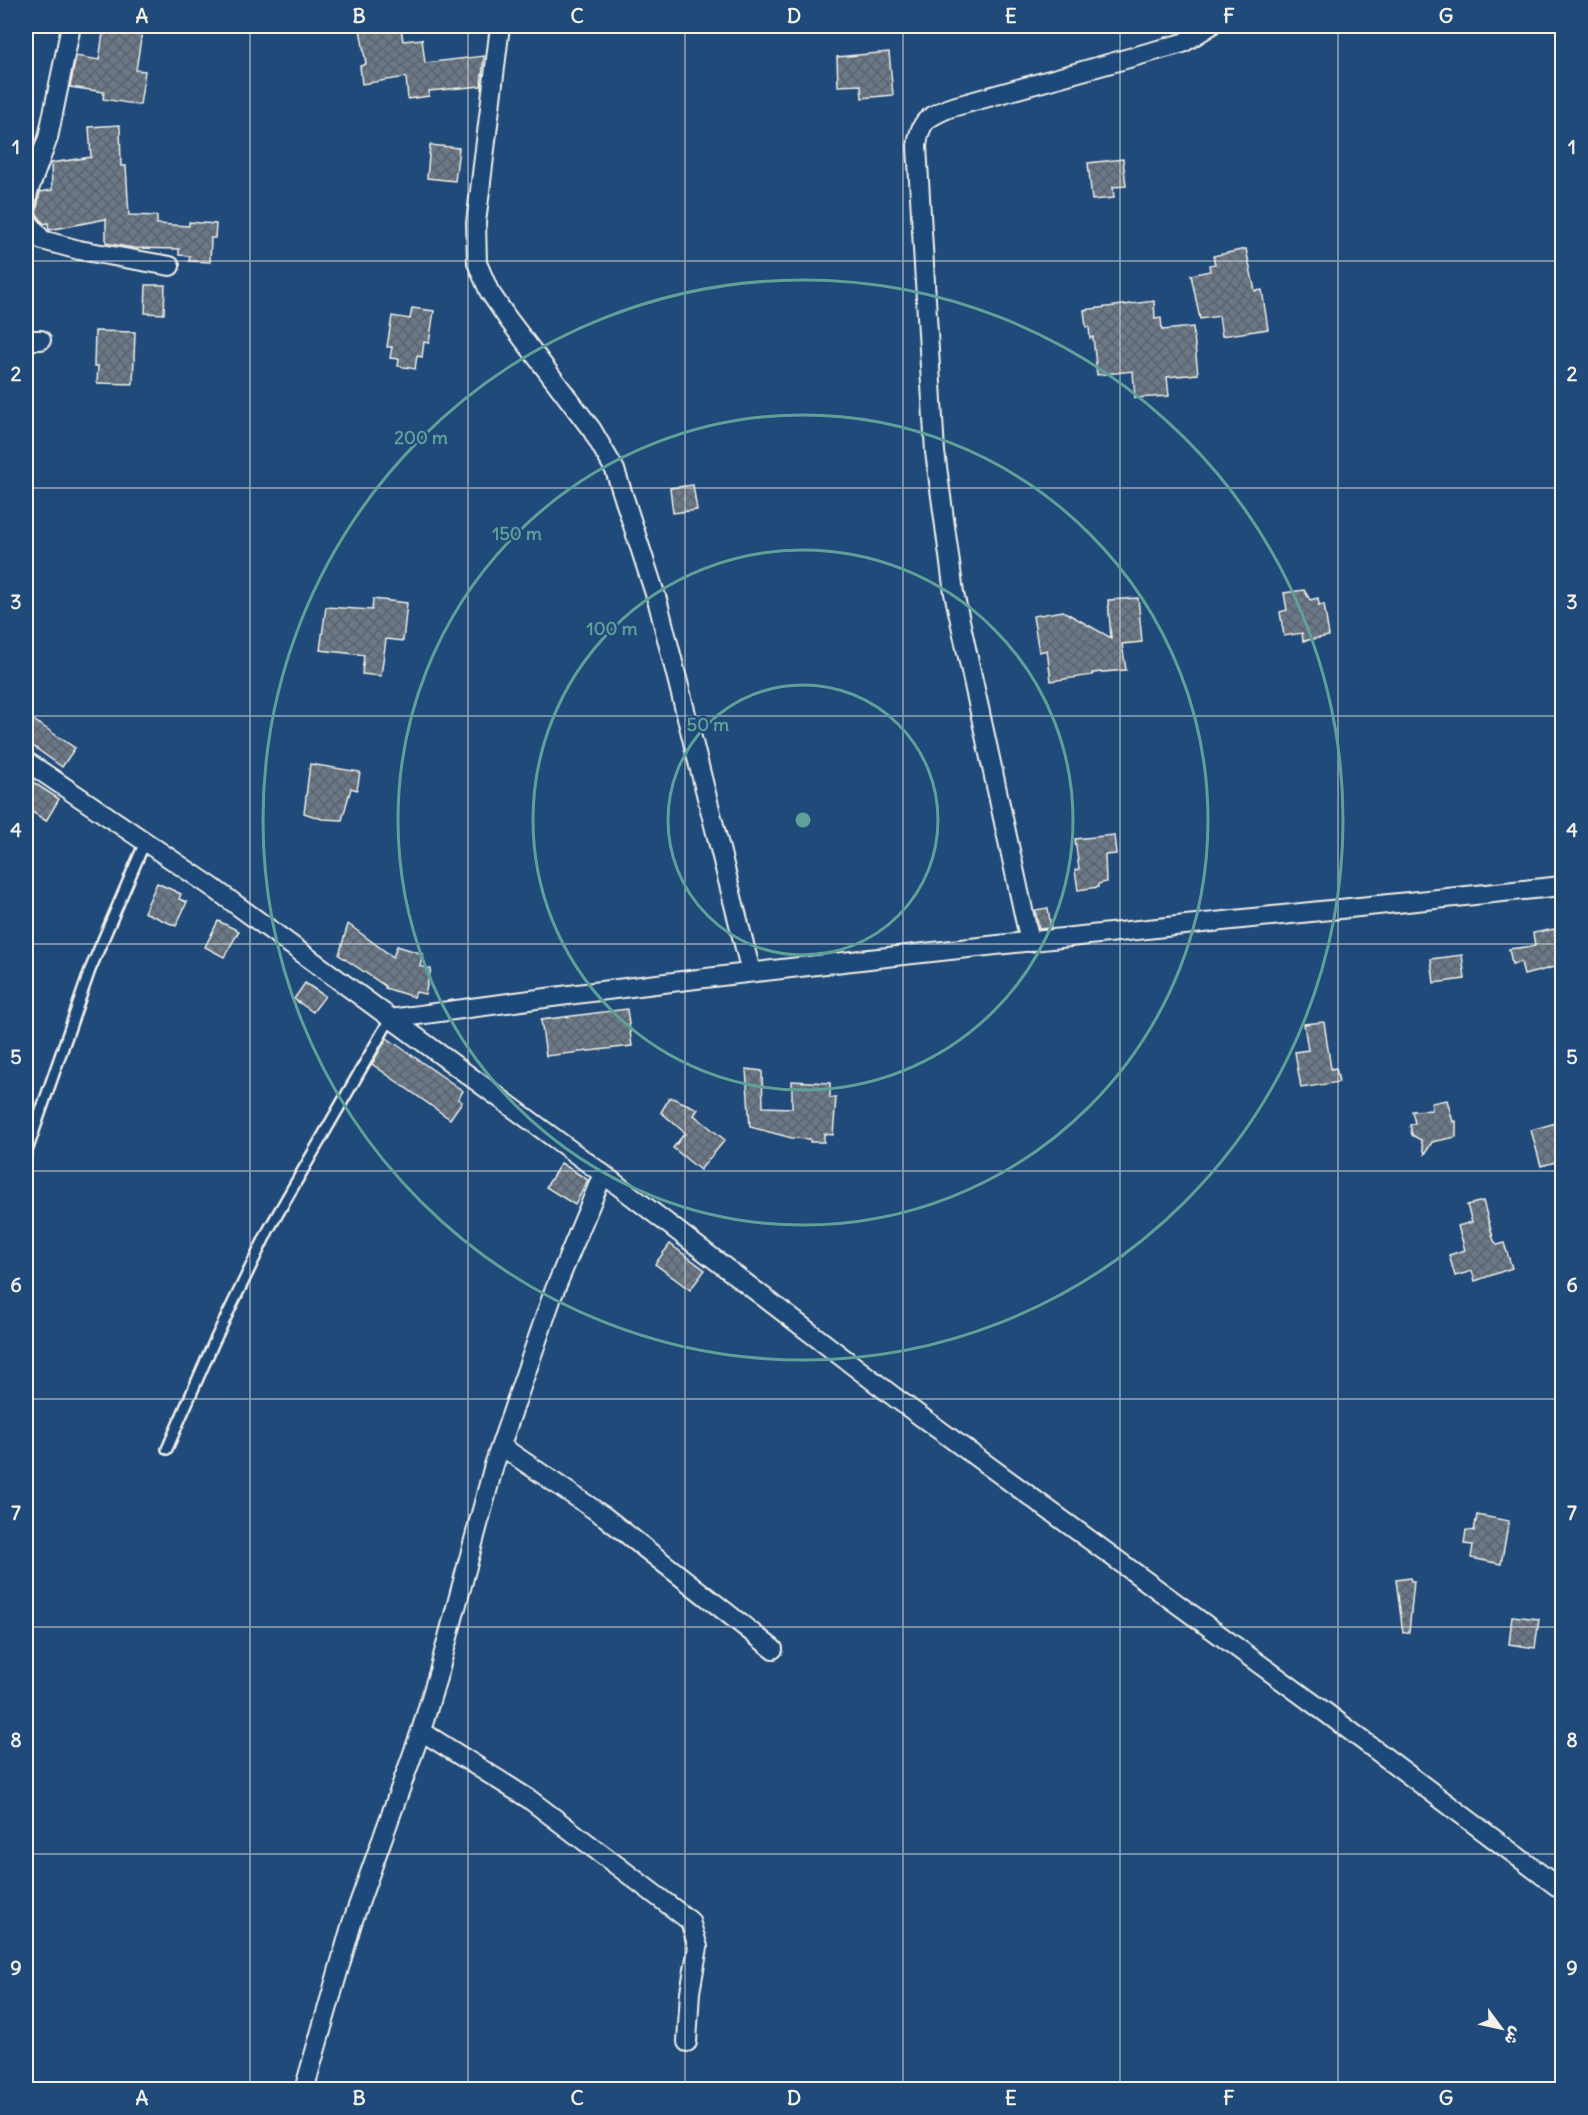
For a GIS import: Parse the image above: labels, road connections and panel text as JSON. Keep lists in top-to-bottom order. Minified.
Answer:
{"north":"bottom right","grid":{"columns":["A","B","C","D","E","F","G"],"rows":["1","2","3","4","5","6","7","8","9"]},"rings":["200 m","150 m","100 m","50 m"]}
